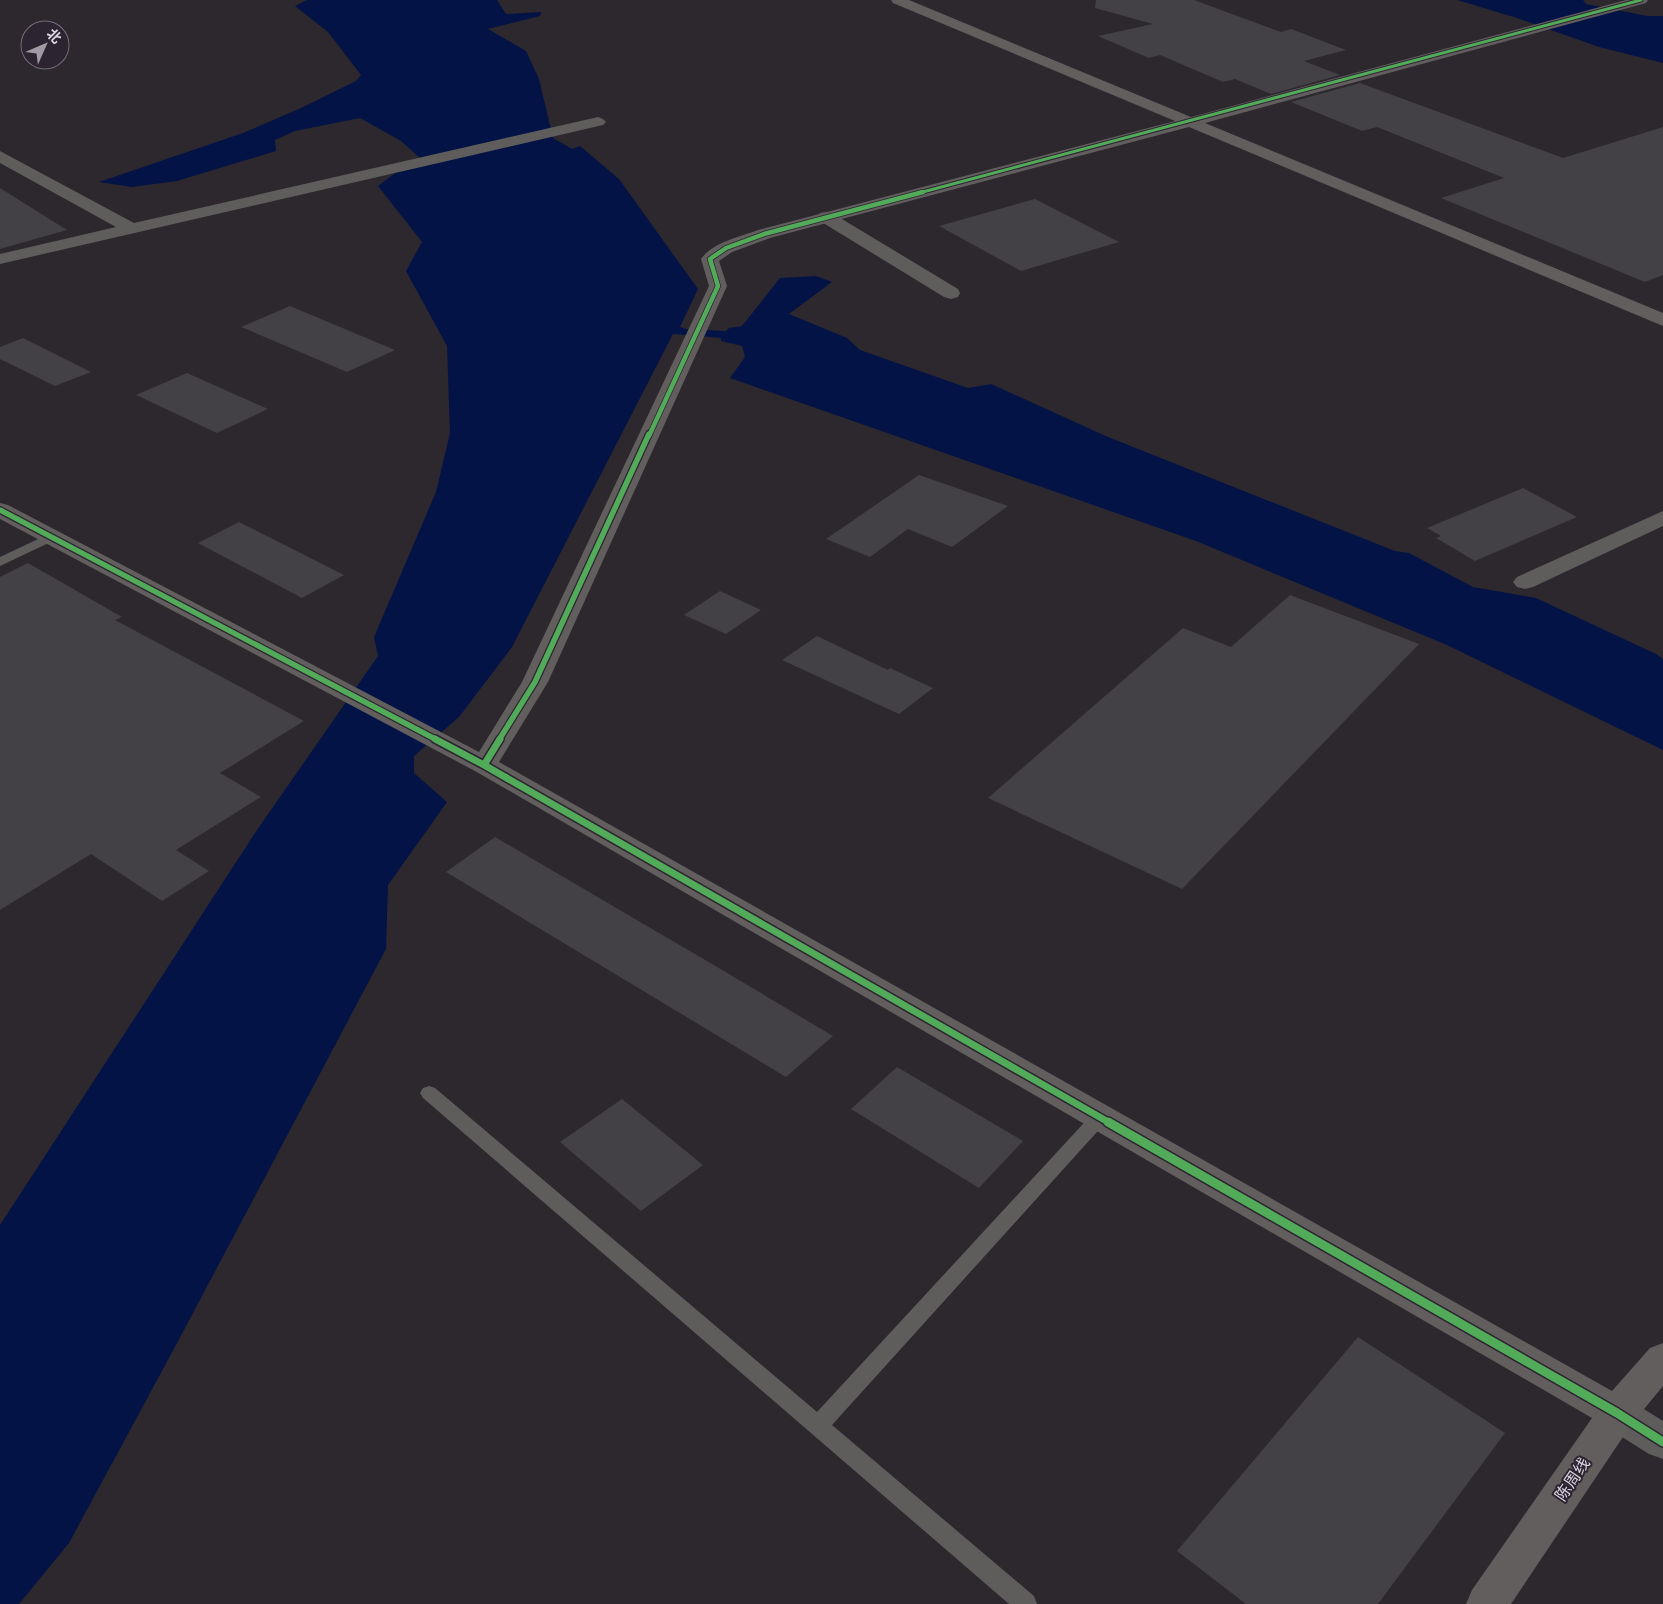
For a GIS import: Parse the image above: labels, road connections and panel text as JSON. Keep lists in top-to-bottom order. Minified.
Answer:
{"streets":{"street":["陈周线"]},"north":"top right"}
